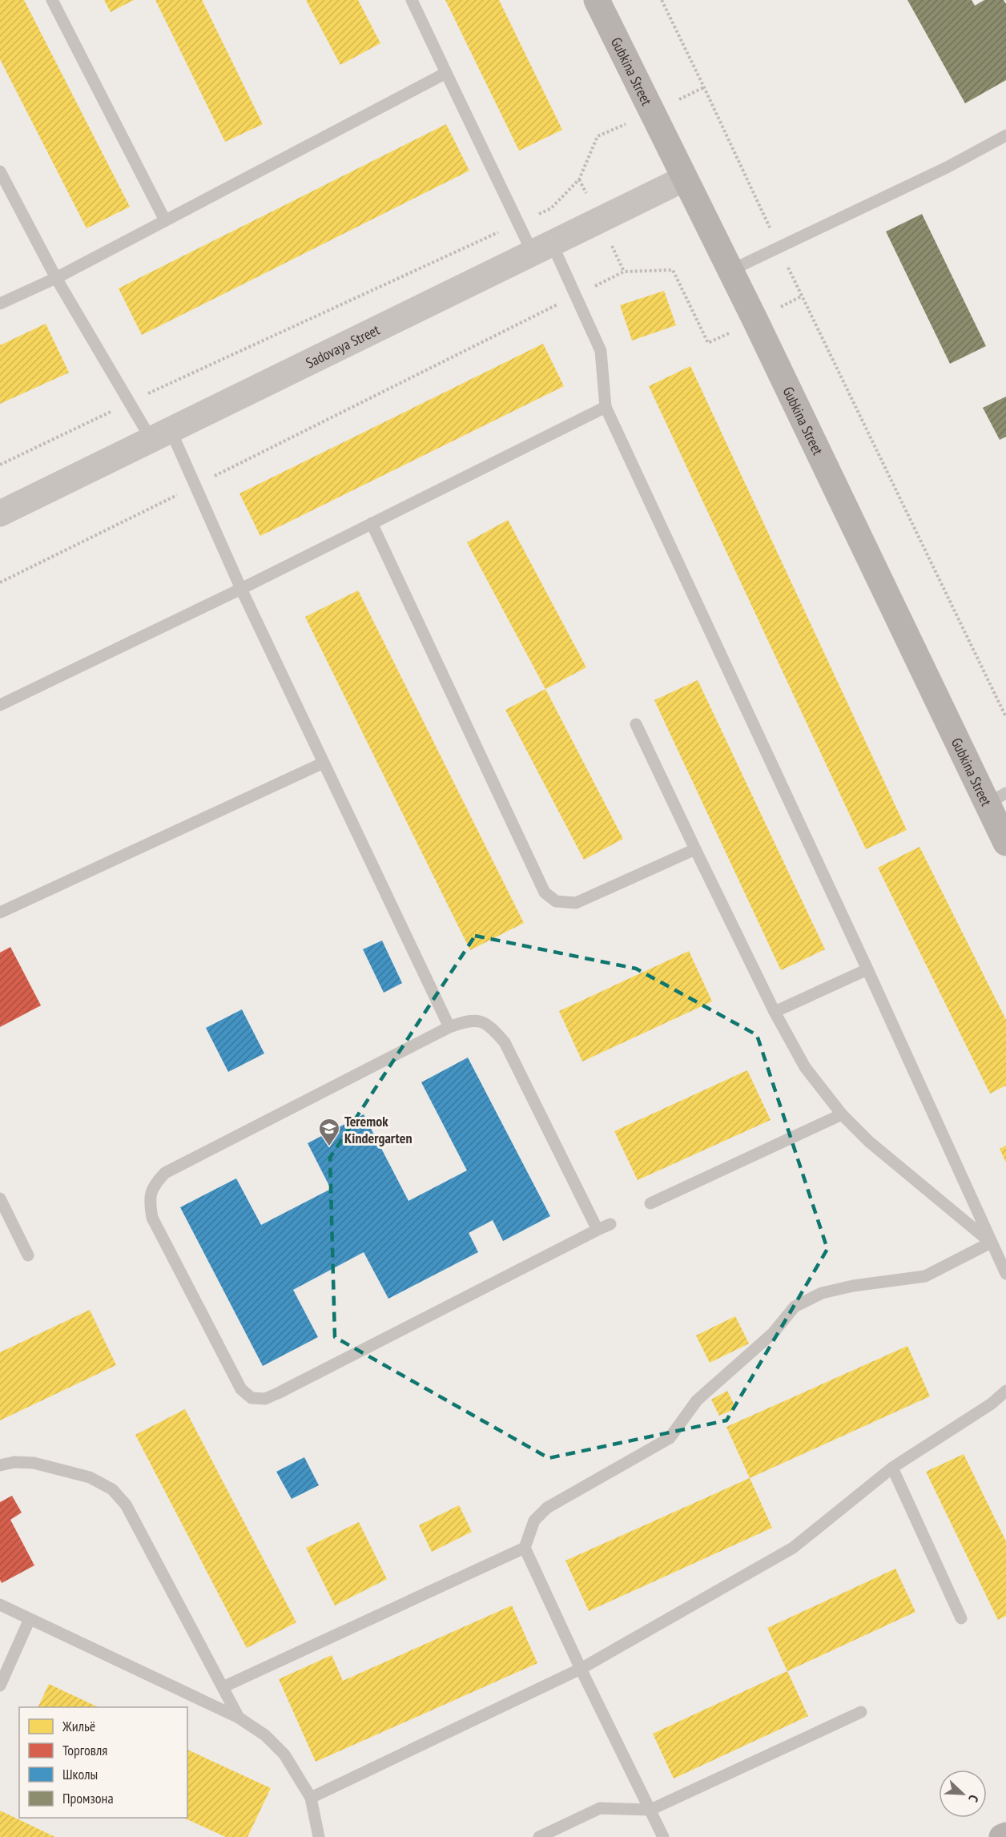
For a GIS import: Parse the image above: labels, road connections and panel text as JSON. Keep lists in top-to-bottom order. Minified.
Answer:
{"streets":{"main road":["Gubkina Street"],"street":["Sadovaya Street"]},"crossings":[["Gubkina Street","Sadovaya Street"]],"places":{"school or university":["Teremok Kindergarten"]},"legend":["Жильё","Торговля","Школы","Промзона"],"north":"bottom right"}
